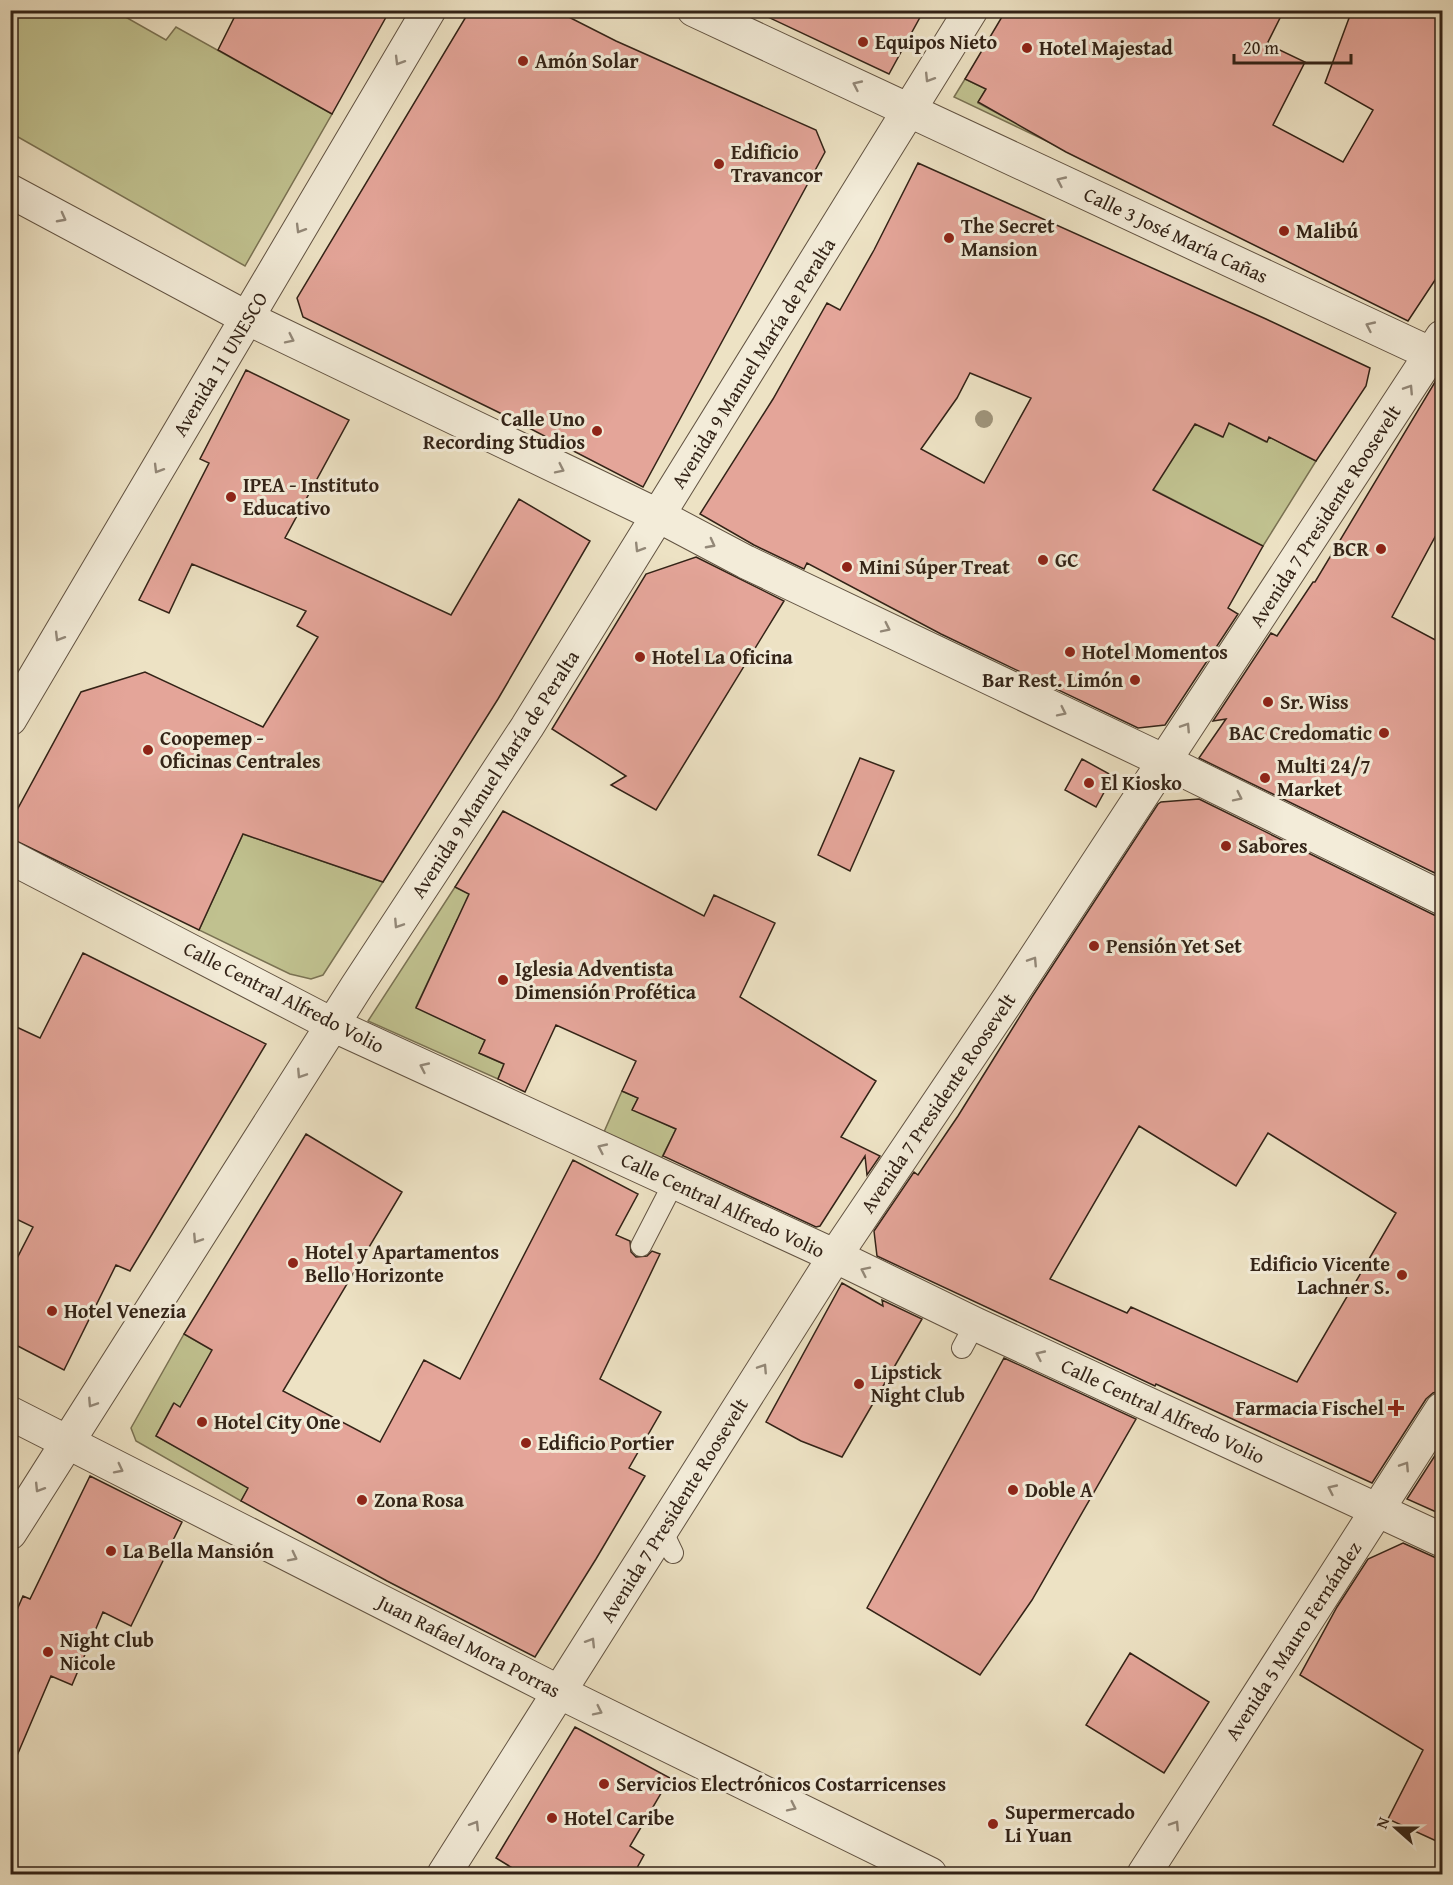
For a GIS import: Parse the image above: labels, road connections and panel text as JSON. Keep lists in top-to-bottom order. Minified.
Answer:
{"streets":{"street":["Calle 3 José María Cañas","Avenida 9 Manuel María de Peralta","Avenida 11 UNESCO","Avenida 7 Presidente Roosevelt","Calle Central Alfredo Volio","Avenida 5 Mauro Fernández","Juan Rafael Mora Porras"]},"crossings":[["Calle 3 José María Cañas","Avenida 9 Manuel María de Peralta"],["Calle 3 José María Cañas","Avenida 7 Presidente Roosevelt"],["Avenida 9 Manuel María de Peralta","Calle Central Alfredo Volio"],["Avenida 9 Manuel María de Peralta","Juan Rafael Mora Porras"],["Avenida 7 Presidente Roosevelt","Calle Central Alfredo Volio"],["Avenida 7 Presidente Roosevelt","Juan Rafael Mora Porras"],["Calle Central Alfredo Volio","Avenida 5 Mauro Fernández"]],"one_way":["Calle 3 José María Cañas","Avenida 9 Manuel María de Peralta","Avenida 11 UNESCO","Avenida 7 Presidente Roosevelt","Calle Central Alfredo Volio","Avenida 5 Mauro Fernández","Juan Rafael Mora Porras"],"places":{"other":["Equipos Nieto","Hotel Majestad","Amón Solar","Edificio Travancor","Malibú","The Secret Mansion","Calle Uno Recording Studios","IPEA - Instituto Educativo","BCR","GC","Mini Súper Treat","Hotel Momentos","Hotel La Oficina","Bar Rest. Limón","Sr. Wiss","BAC Credomatic","Coopemep - Oficinas Centrales","Multi 24/7 Market","El Kiosko","Sabores","Pensión Yet Set","Iglesia Adventista Dimensión Profética","Hotel y Apartamentos Bello Horizonte","Edificio Vicente Lachner S.","Hotel Venezia","Lipstick Night Club","Hotel City One","Edificio Portier","Doble A","Zona Rosa","La Bella Mansión","Night Club Nicole","Servicios Electrónicos Costarricenses","Hotel Caribe","Supermercado Li Yuan"],"health":["Farmacia Fischel"]},"scale_bar":"20 m","north":"left"}
